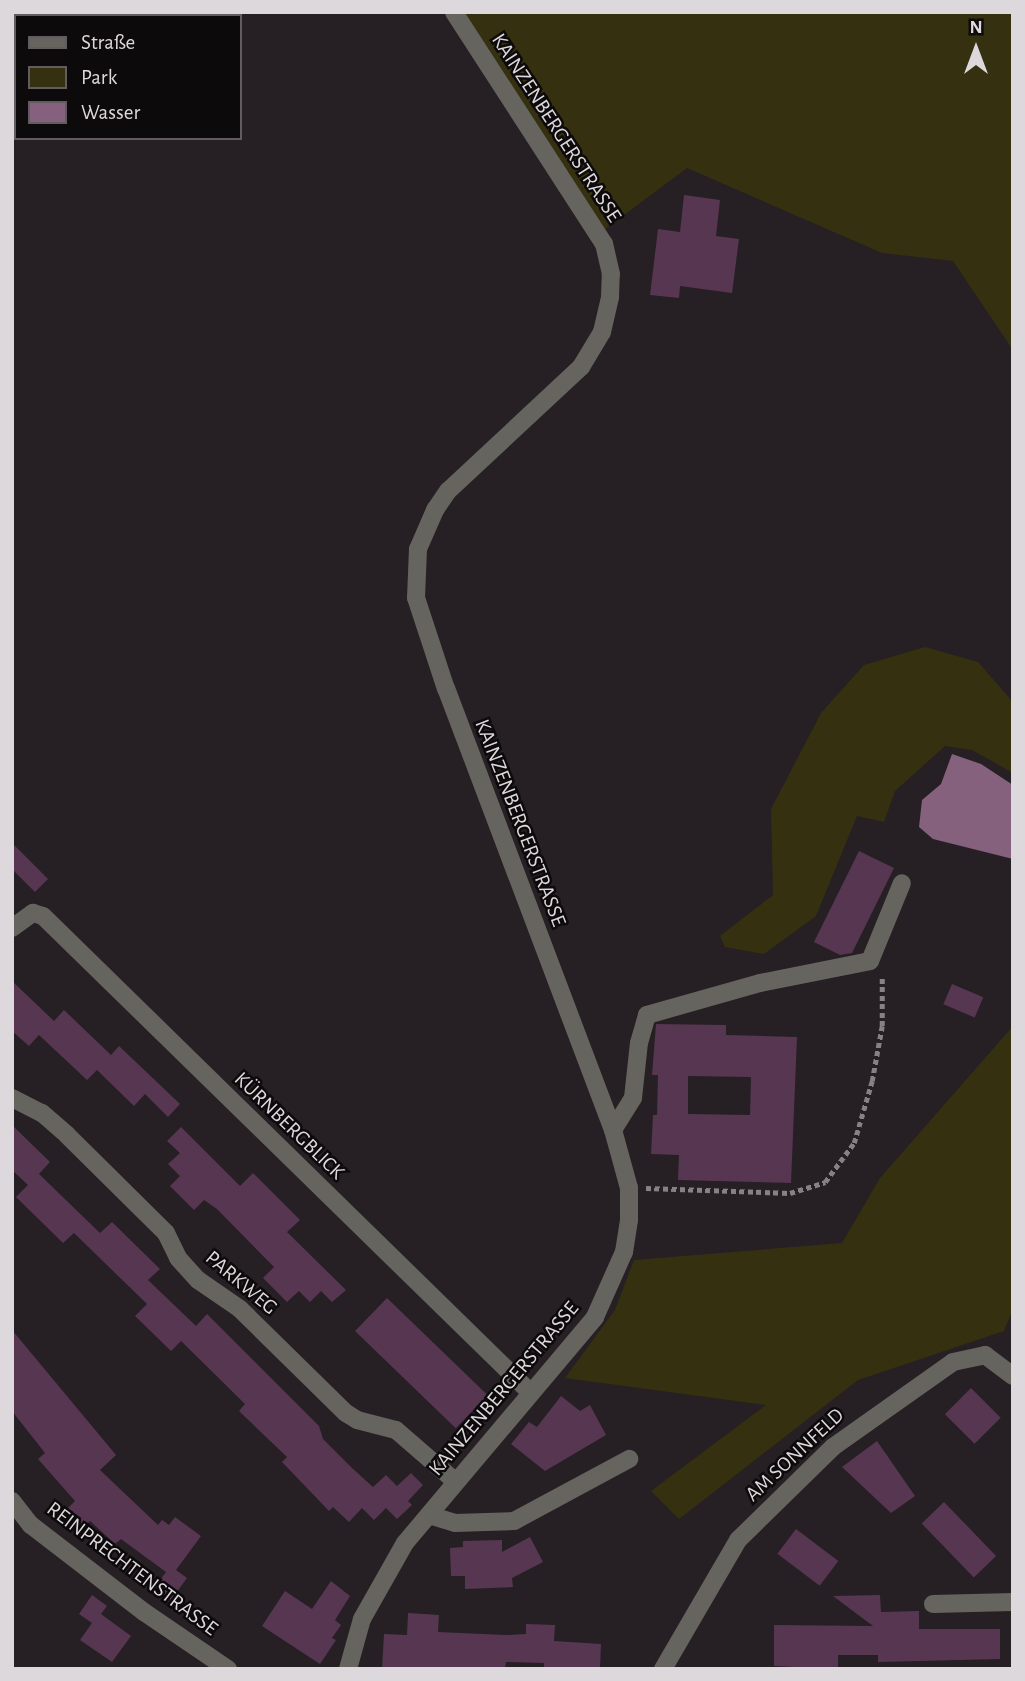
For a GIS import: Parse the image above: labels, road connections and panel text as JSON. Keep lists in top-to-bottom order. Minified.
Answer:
{"streets":{"street":["KAINZENBERGERSTRASSE","KÜRNBERGBLICK","PARKWEG","AM SONNFELD","REINPRECHTENSTRASSE"]},"crossings":[["KAINZENBERGERSTRASSE","KÜRNBERGBLICK"],["KAINZENBERGERSTRASSE","PARKWEG"]],"legend":["Straße","Park","Wasser"],"north":"top"}
